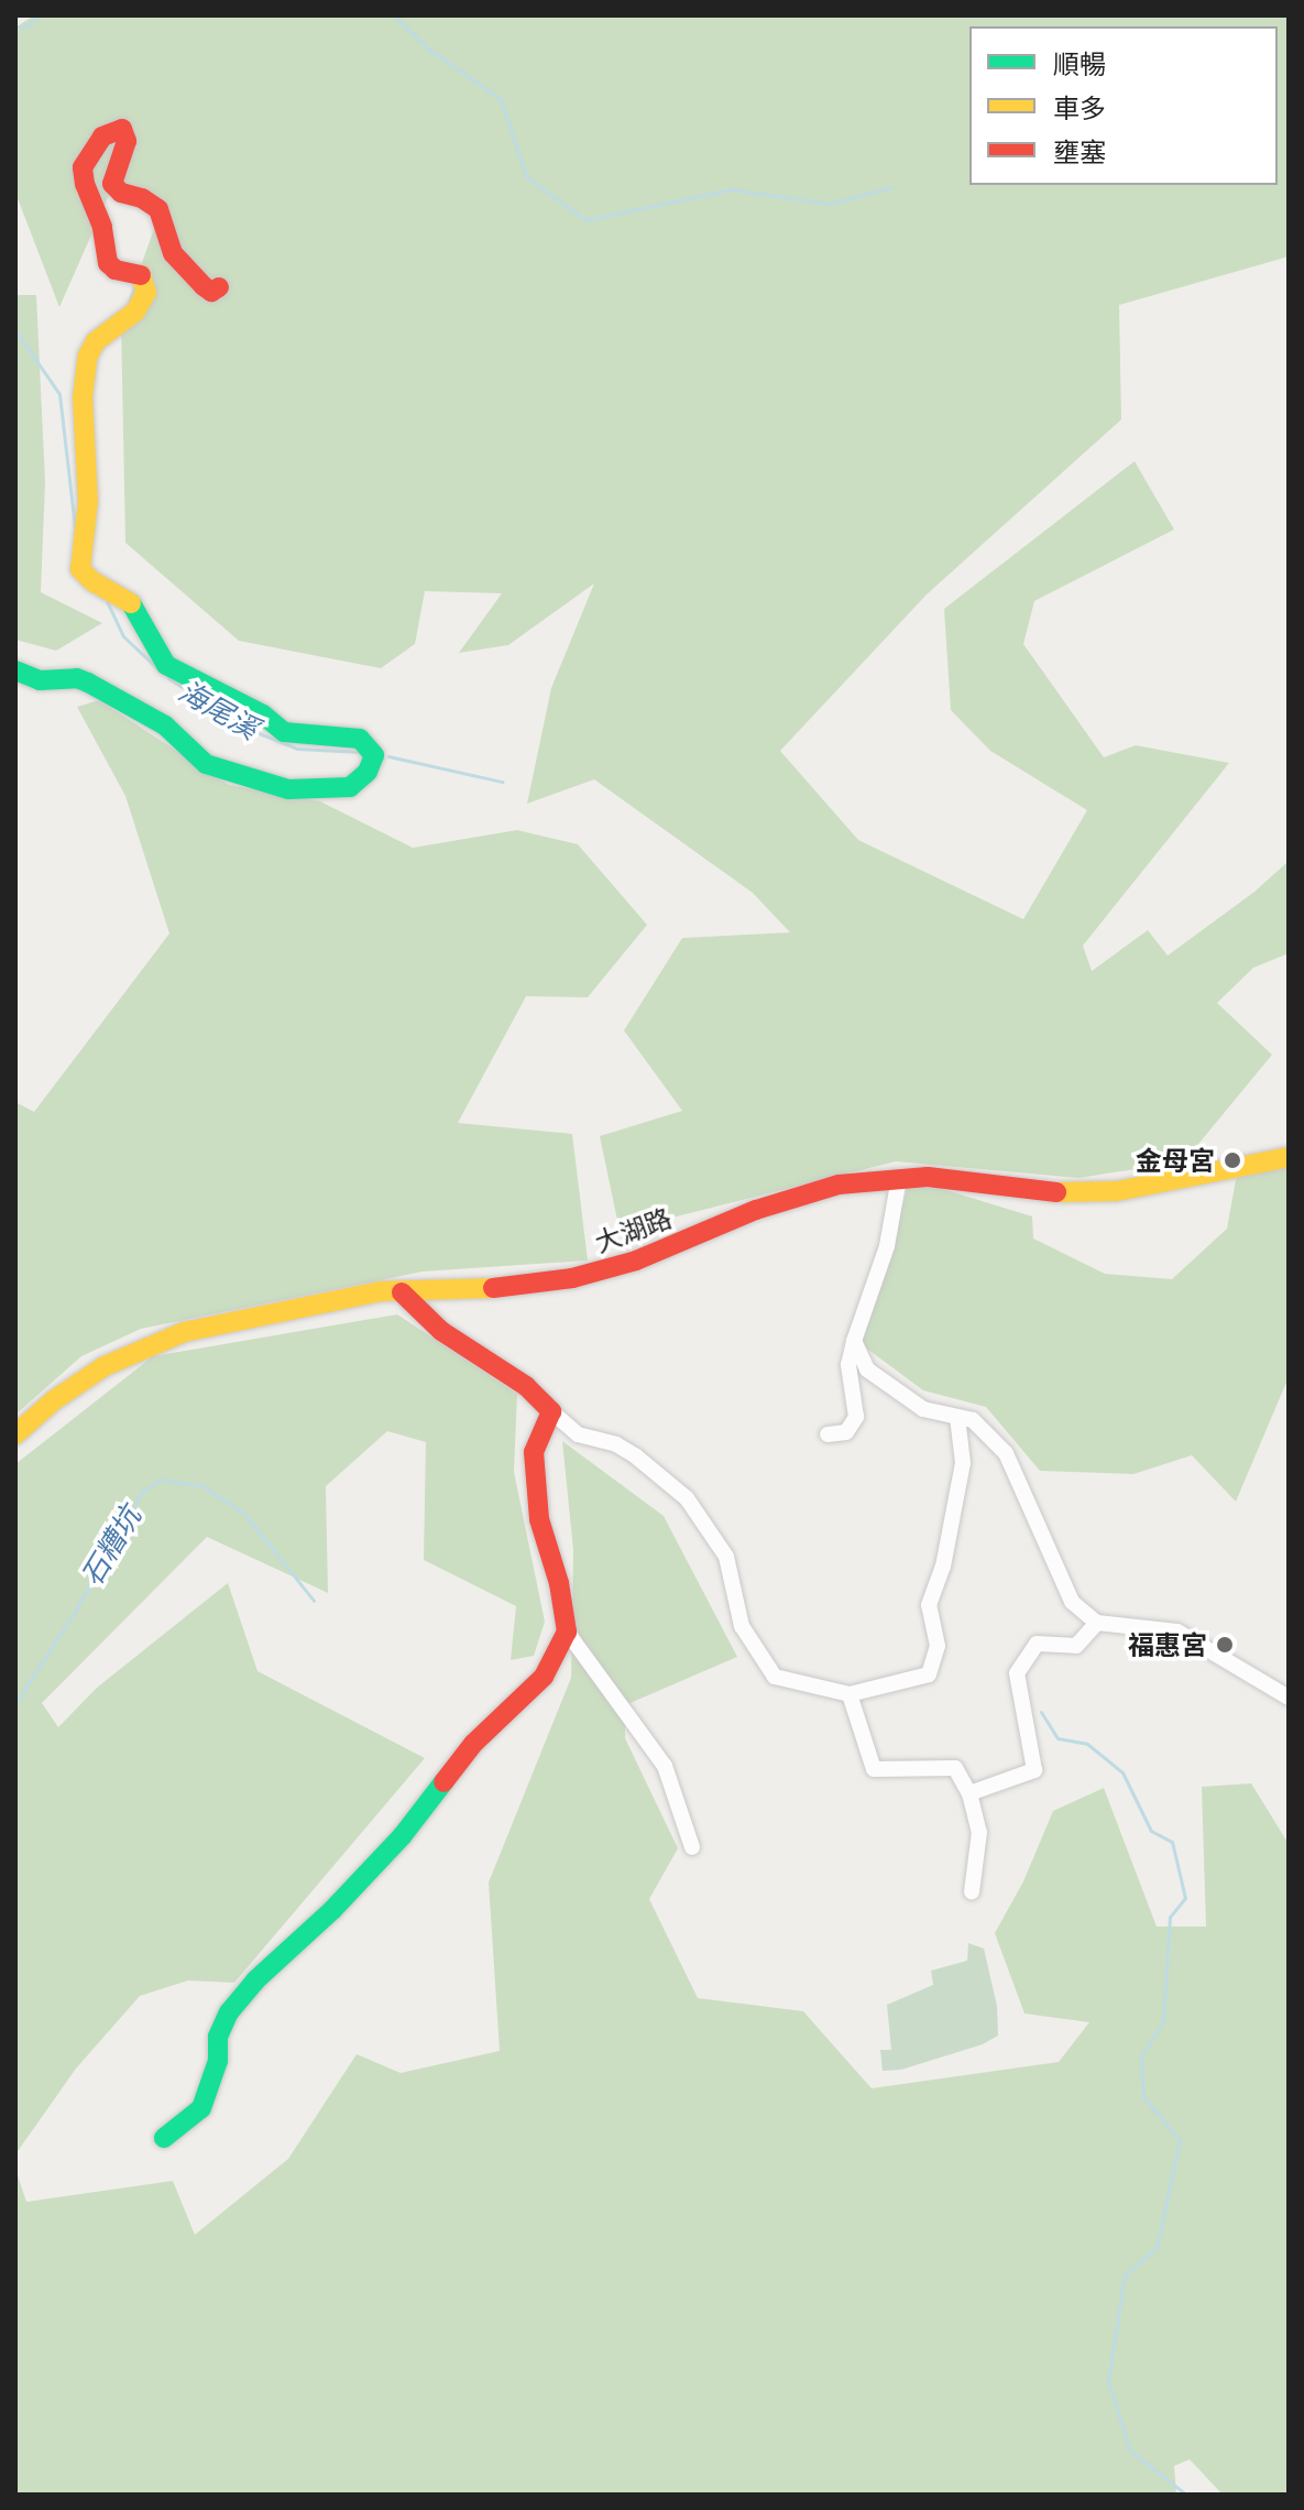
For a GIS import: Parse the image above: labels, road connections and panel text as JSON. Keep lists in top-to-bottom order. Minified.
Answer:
{"streets":{"street":["大湖路"]},"water":["海尾溪","石糟坑"],"places":["金母宮","福惠宮"],"legend":["順暢","車多","壅塞"]}
